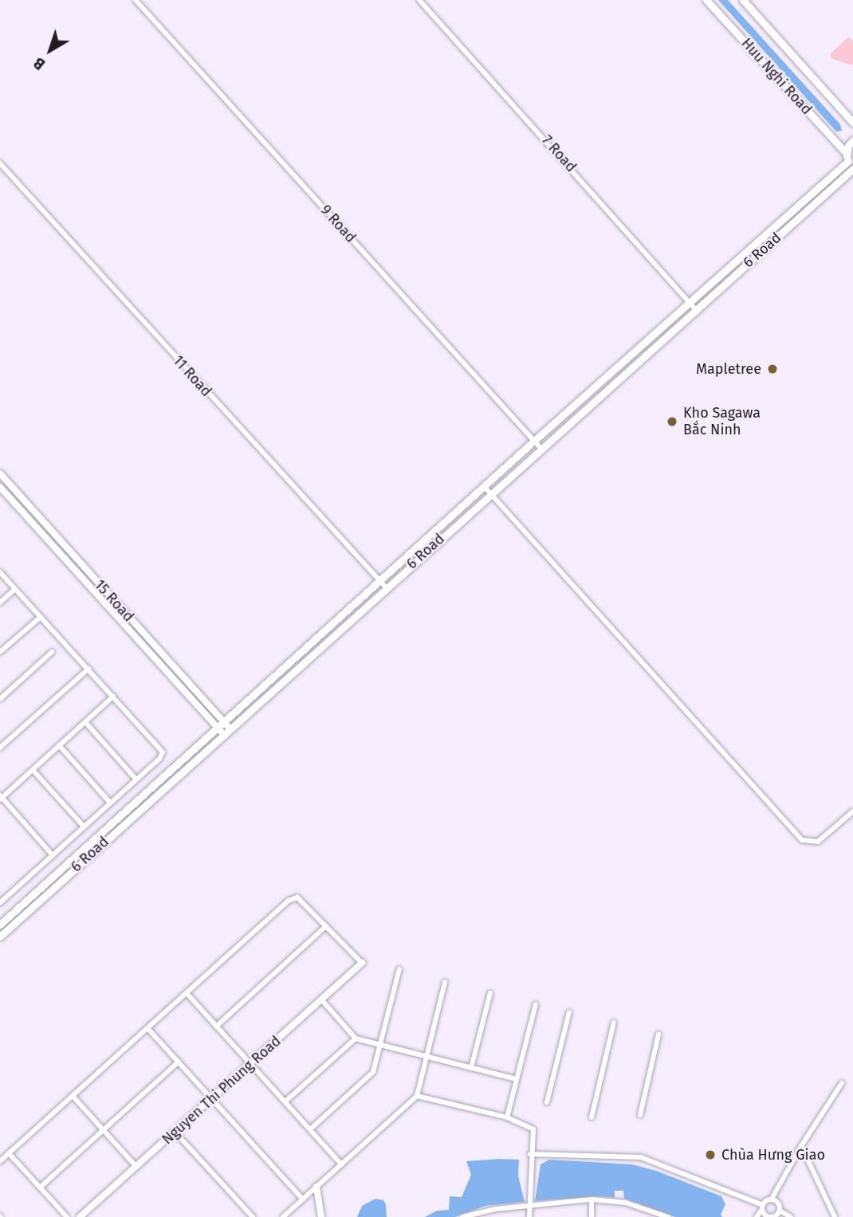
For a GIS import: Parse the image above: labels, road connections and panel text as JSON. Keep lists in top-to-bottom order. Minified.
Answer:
{"streets":{"main road":["Huu Nghi Road","6 Road"],"street":["7 Road","9 Road","11 Road","15 Road","Nguyen Thi Phung Road"]},"crossings":[["Huu Nghi Road","6 Road"],["7 Road","6 Road"],["9 Road","6 Road"],["6 Road","11 Road"],["6 Road","15 Road"]],"places":["Mapletree","Kho Sagawa Bắc Ninh","Chùa Hưng Giao"],"north":"bottom left"}
